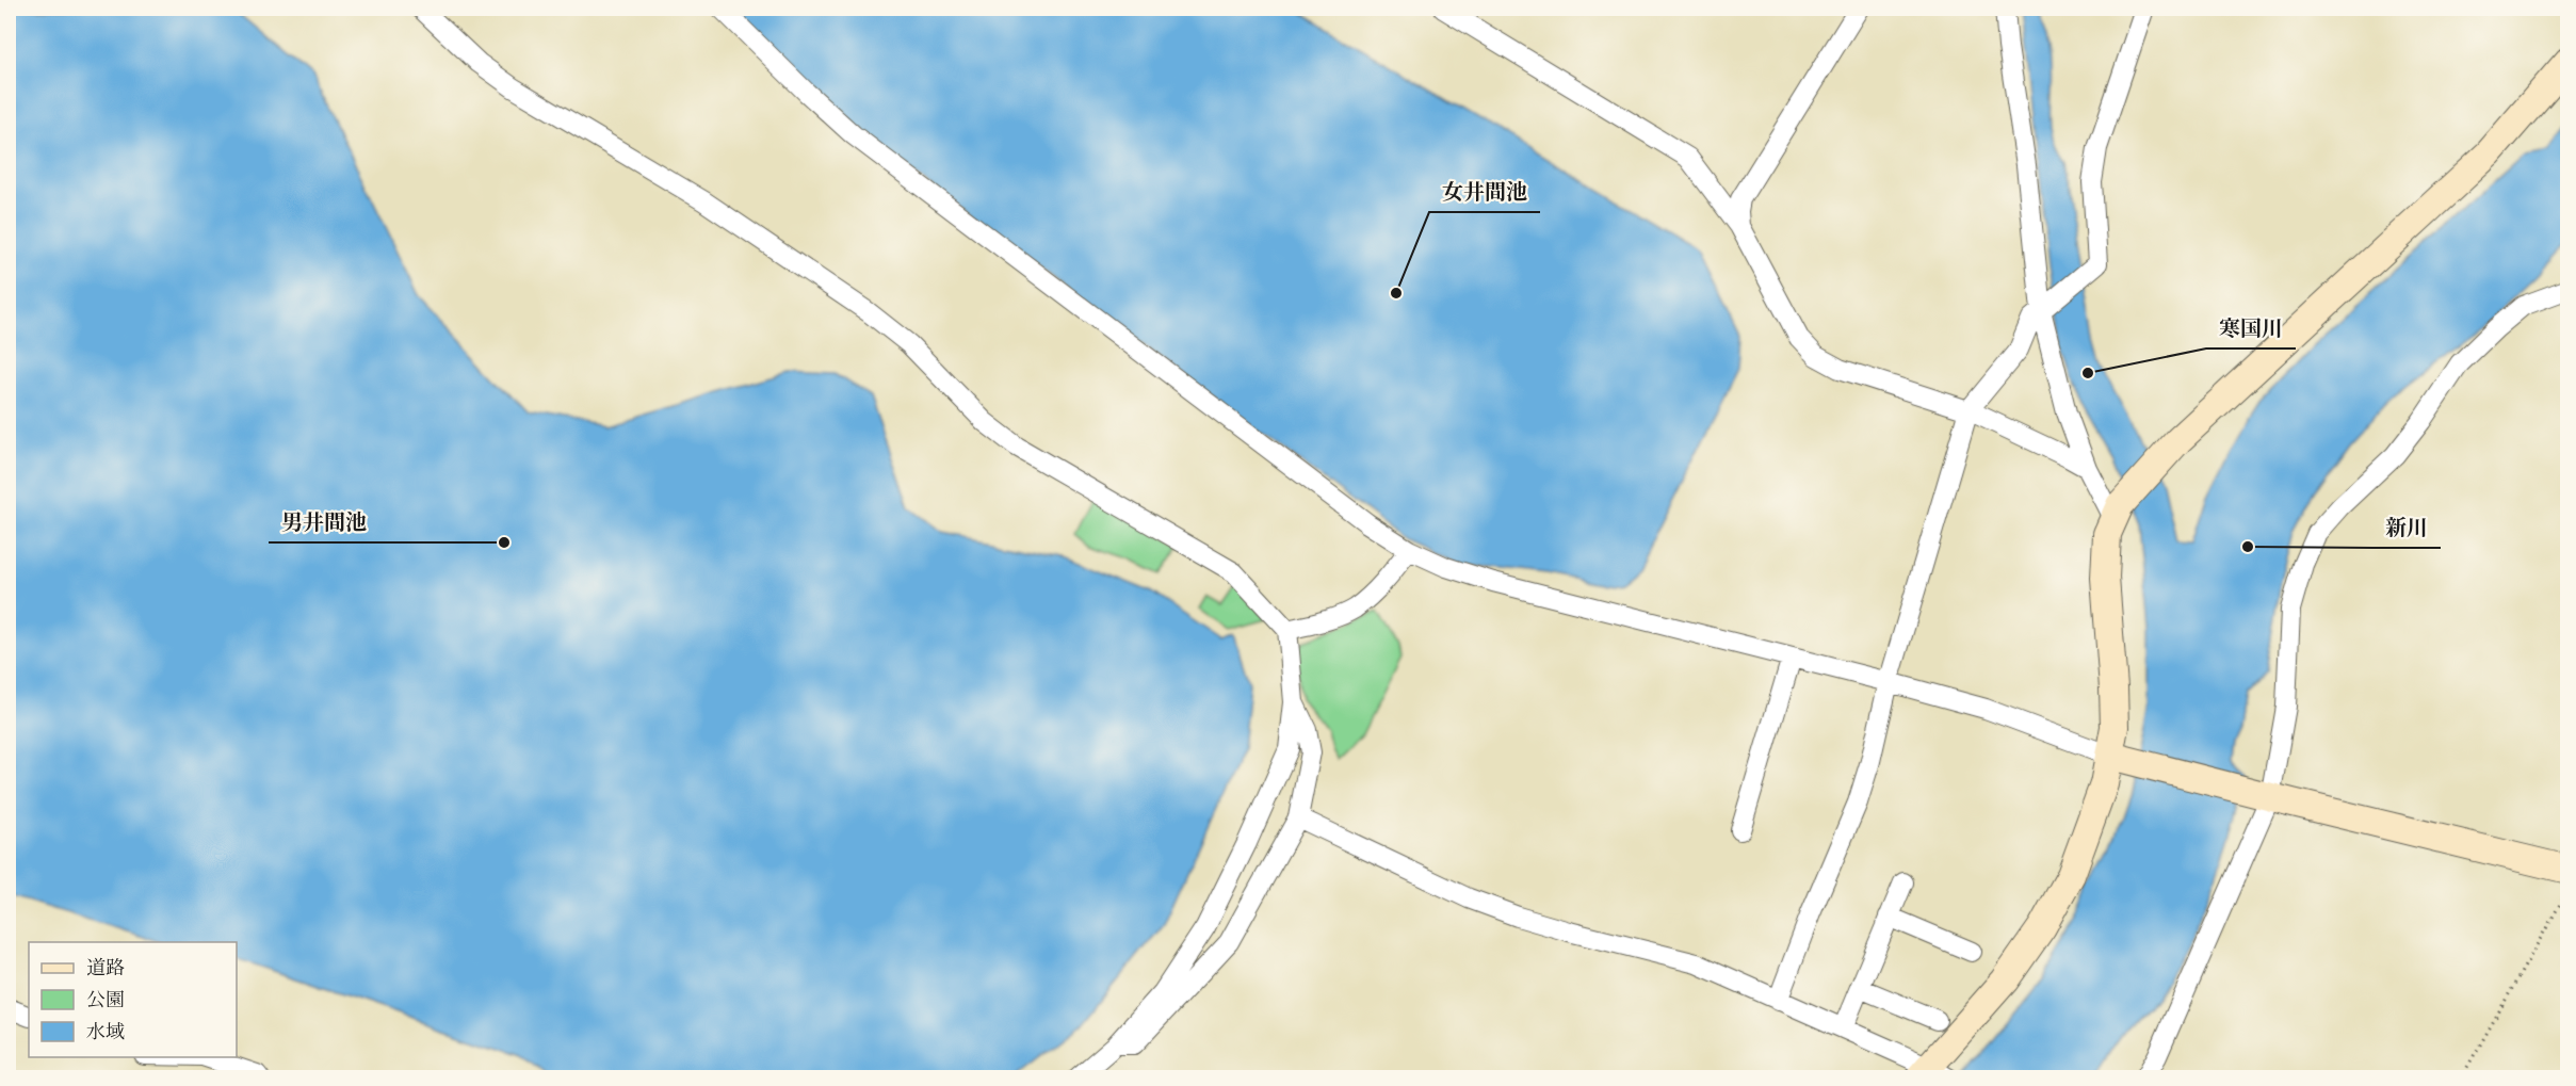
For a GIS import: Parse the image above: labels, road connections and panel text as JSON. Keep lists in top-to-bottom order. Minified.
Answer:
{"places":["女井間池","寒国川","男井間池","新川"],"legend":["道路","公園","水域"]}
